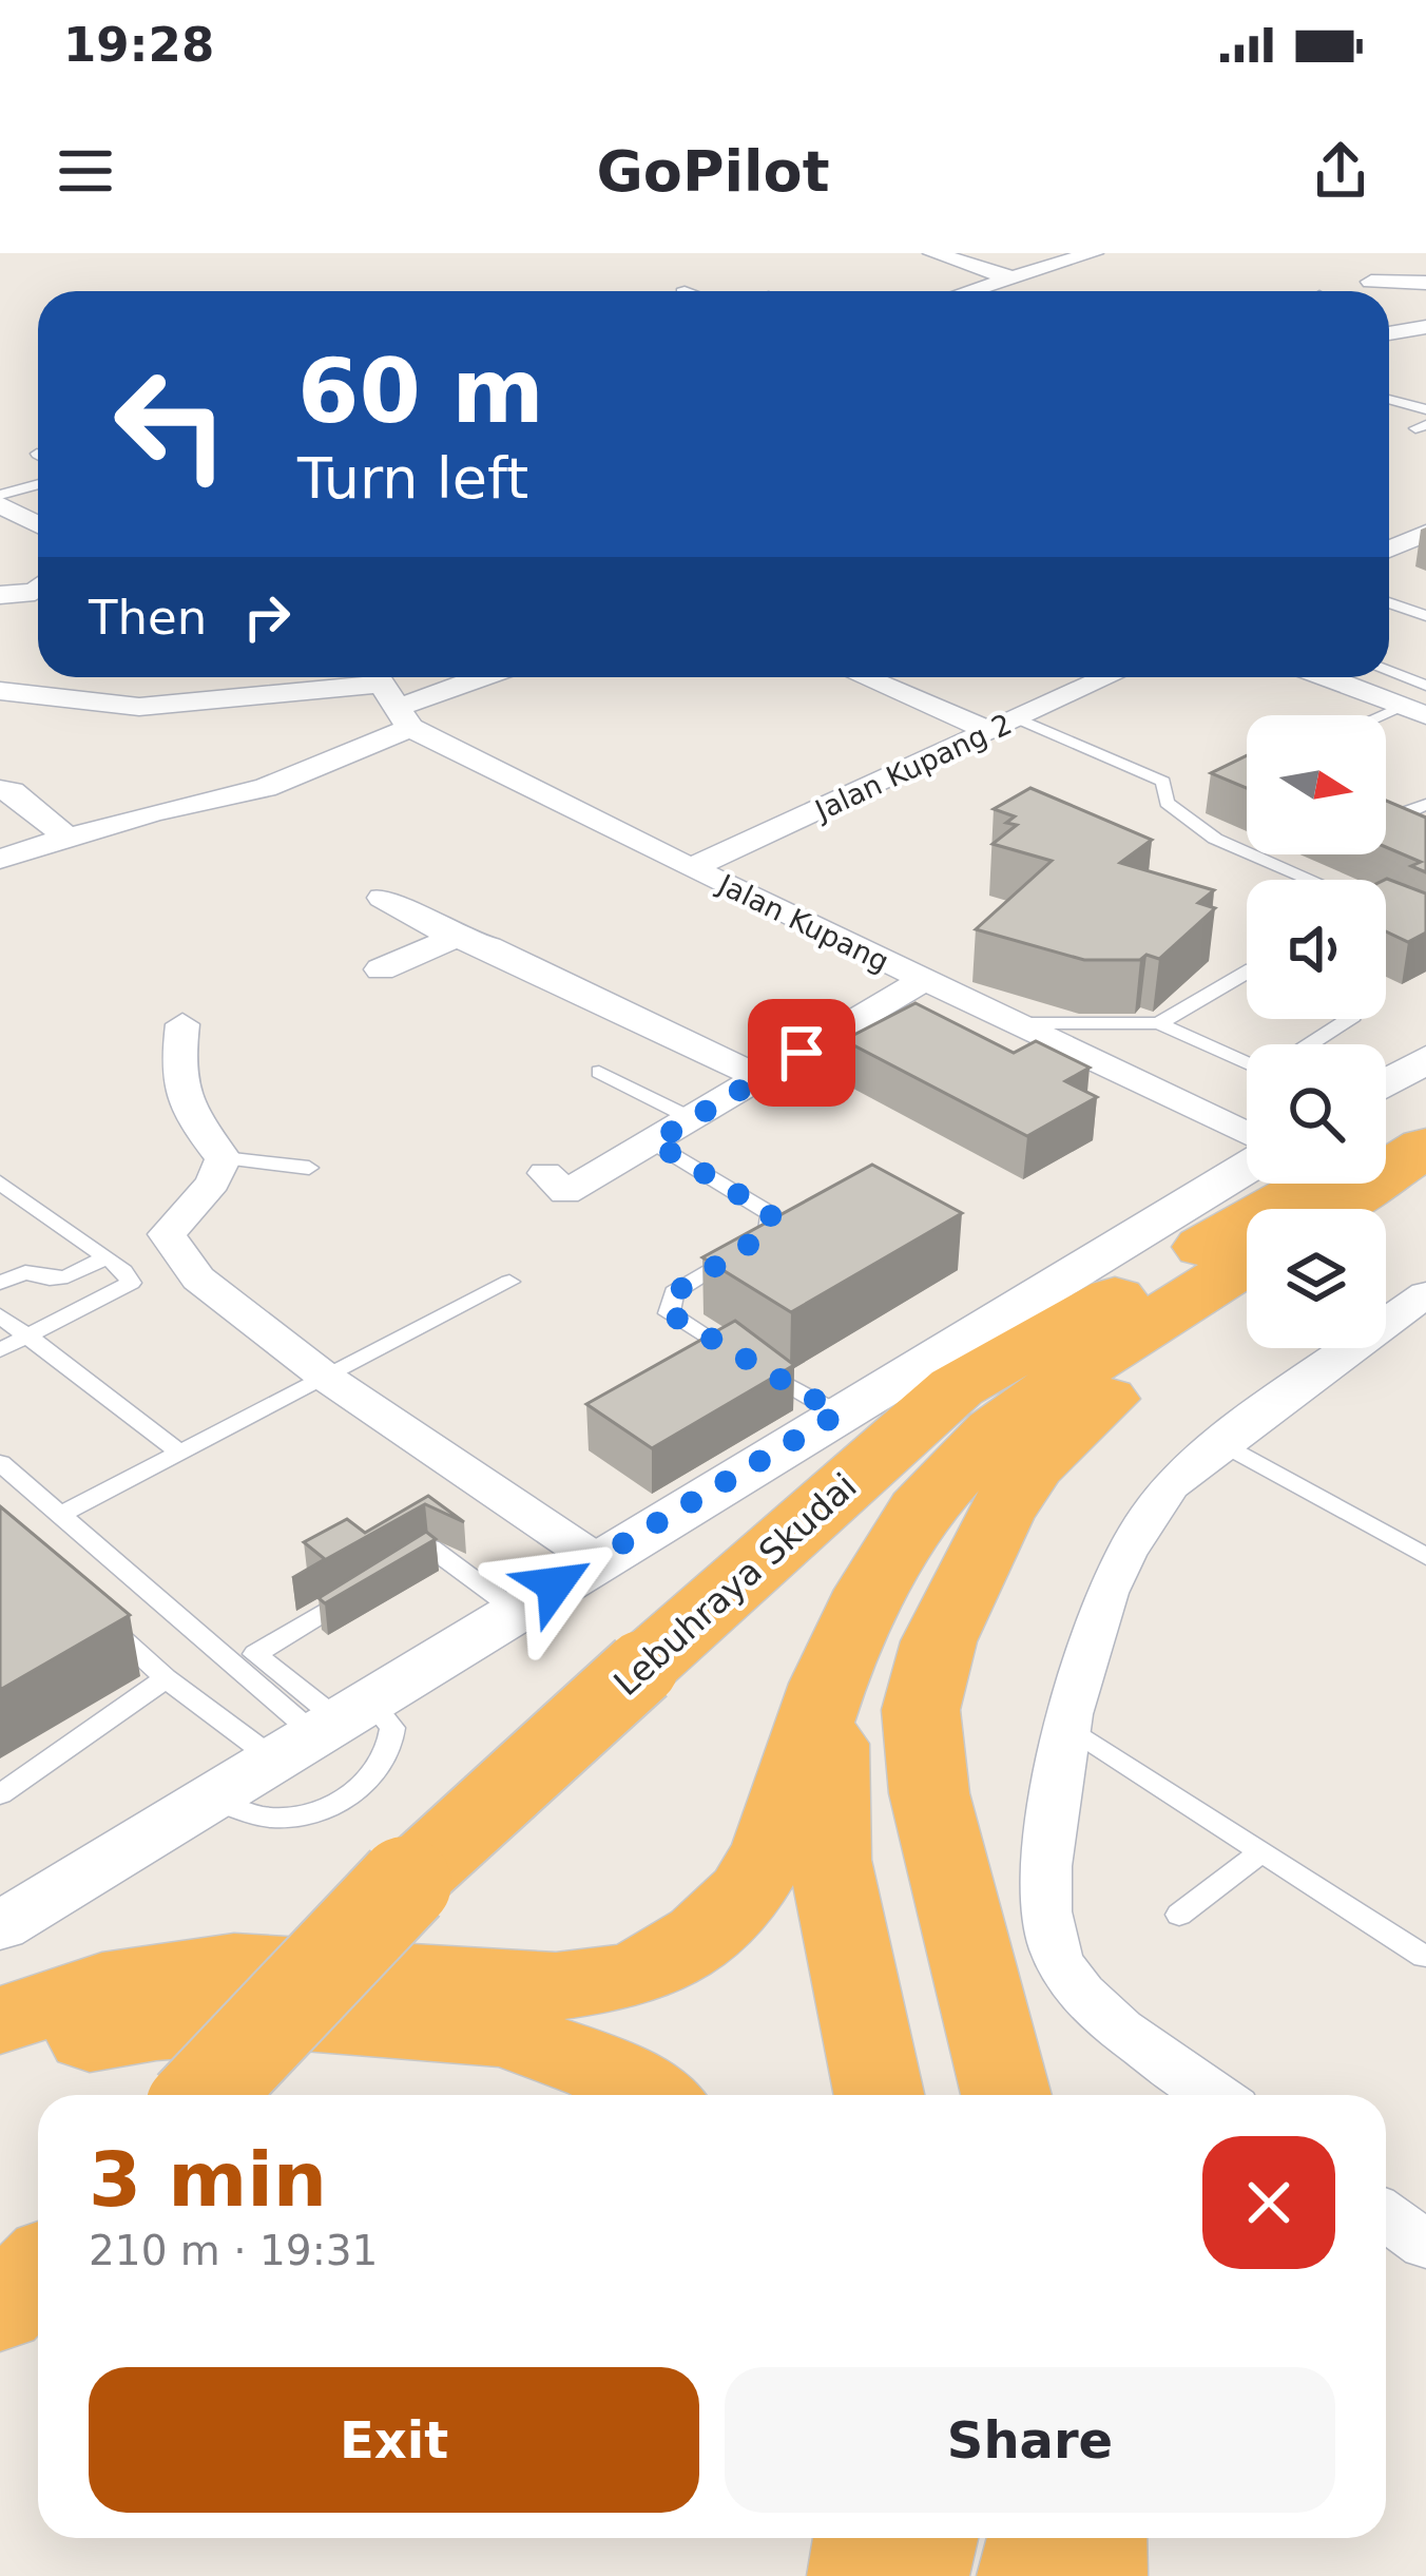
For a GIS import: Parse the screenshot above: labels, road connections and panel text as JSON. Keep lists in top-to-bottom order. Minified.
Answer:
{"streets":{"highway":["Lebuhraya Skudai"],"street":["Jalan Kupang 2","Jalan Kupang"]},"crossings":[["Jalan Kupang 2","Jalan Kupang"]],"north":"right","page":{"status":"19:28","header":"GoPilot","turn":["60 m","Turn left"],"then":"Then","heading":["3 min","210 m · 19:31"],"buttons":["Exit","Share"]}}
